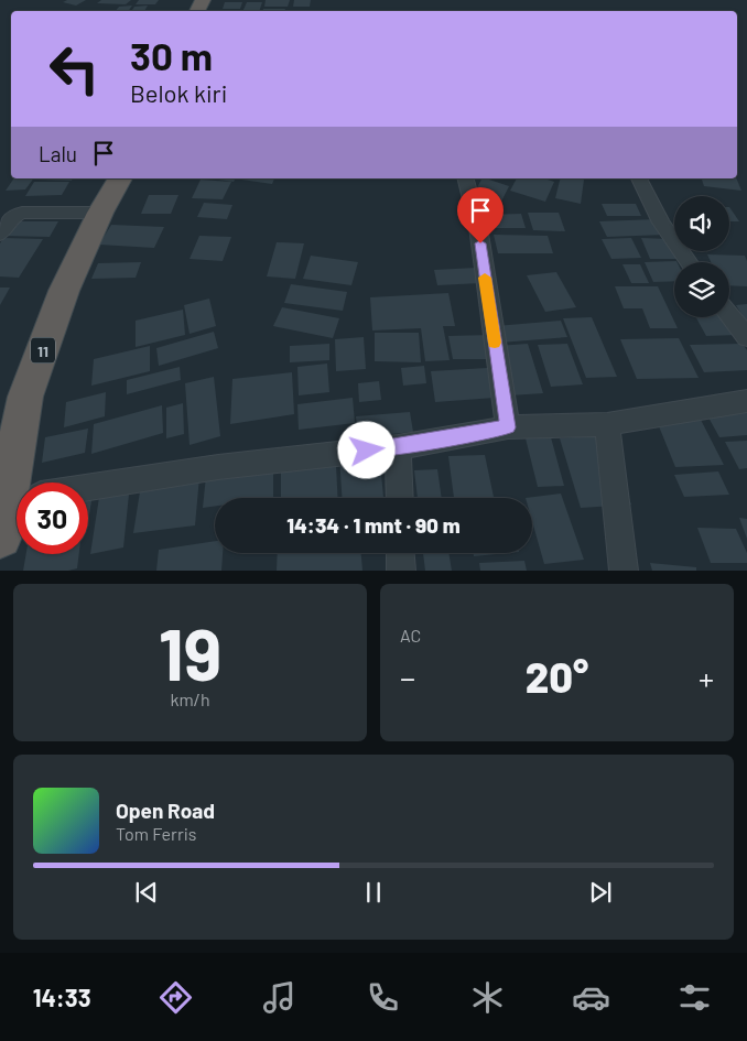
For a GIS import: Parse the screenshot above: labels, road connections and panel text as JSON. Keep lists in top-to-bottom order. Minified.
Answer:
{"streets":{"highway":["11"]},"page":{"turn":["30 m","Belok kiri"],"then":"Lalu","limit":"30","trip":"14:34 · 1 mnt · 90 m","tile":[["19","km/h"],"AC"],"heat":["−","20°","+"],"song":["Open Road","Tom Ferris"],"tabs":"14:33"}}
